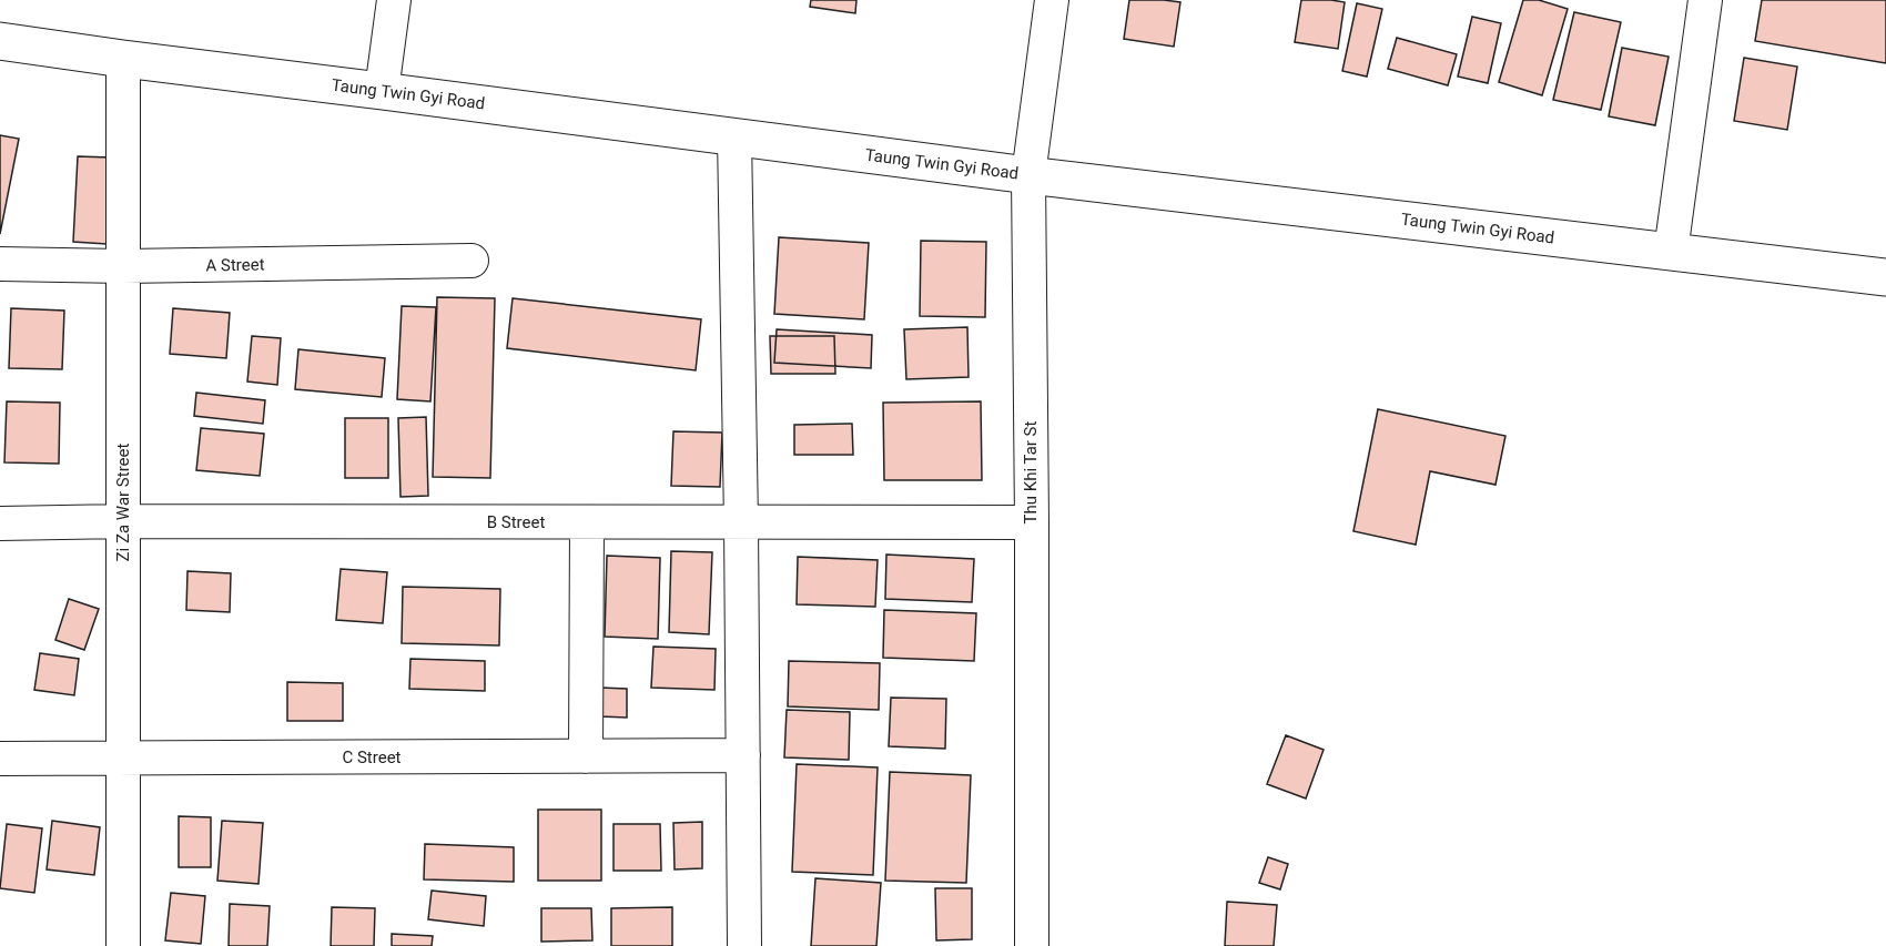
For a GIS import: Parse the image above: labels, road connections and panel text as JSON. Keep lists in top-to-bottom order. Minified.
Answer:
{"streets":{"highway":["Taung Twin Gyi Road"],"street":["A Street","Thu Khi Tar St","Zi Za War Street","B Street","C Street"]},"crossings":[["Taung Twin Gyi Road","Thu Khi Tar St"],["Taung Twin Gyi Road","Zi Za War Street"],["A Street","Zi Za War Street"],["Thu Khi Tar St","B Street"],["Zi Za War Street","B Street"],["Zi Za War Street","C Street"]]}
